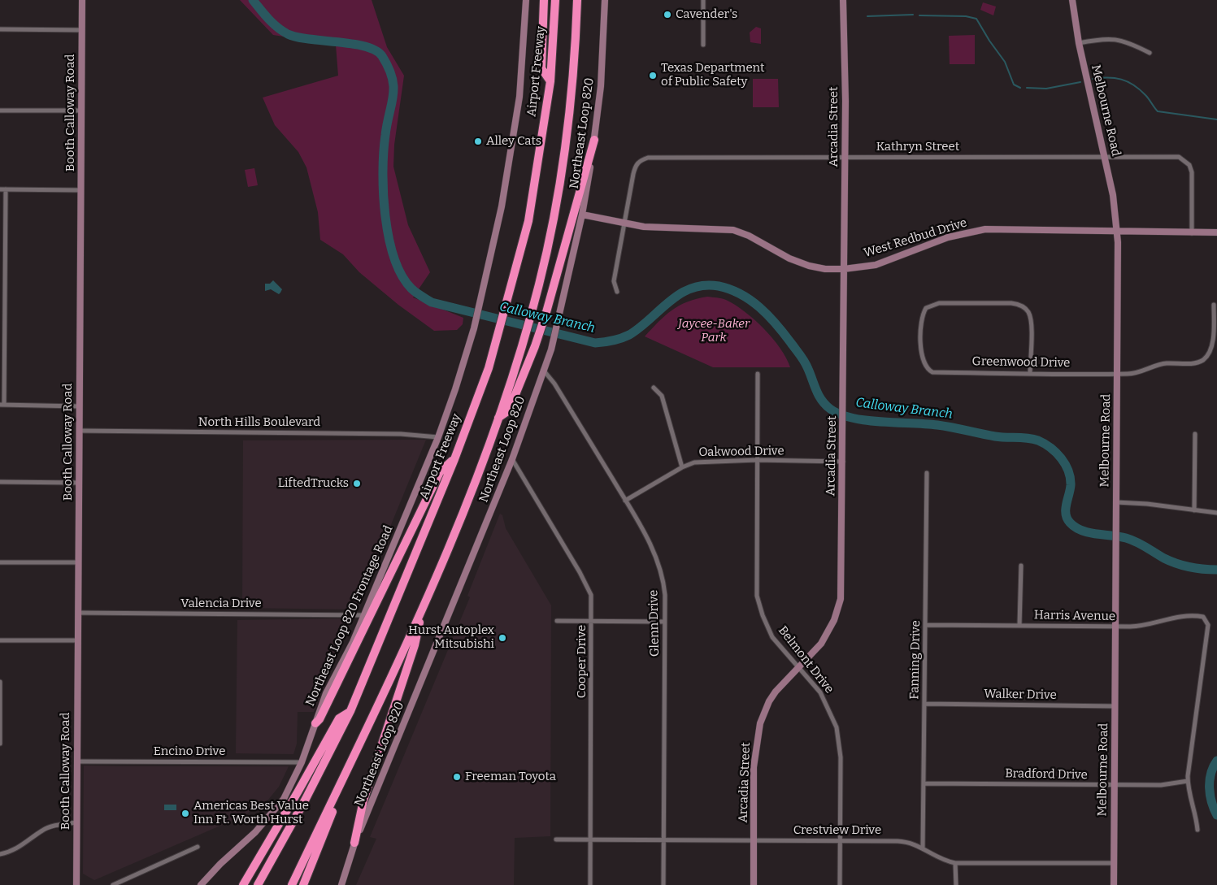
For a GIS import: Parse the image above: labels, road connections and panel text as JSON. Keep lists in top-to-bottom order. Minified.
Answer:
{"streets":{"highway":["Airport Freeway"],"street":["Melbourne Road","Booth Calloway Road","Arcadia Street","Northeast Loop 820","Kathryn Street","West Redbud Drive","Greenwood Drive","North Hills Boulevard","Oakwood Drive","Valencia Drive","Northeast Loop 820 Frontage Road","Harris Avenue","Glenn Drive","Belmont Drive","Fanning Drive","Cooper Drive","Walker Drive","Encino Drive","Bradford Drive","Crestview Drive"]},"crossings":[["Melbourne Road","Kathryn Street"],["Melbourne Road","West Redbud Drive"],["Melbourne Road","Greenwood Drive"],["Melbourne Road","Harris Avenue"],["Melbourne Road","Walker Drive"],["Melbourne Road","Bradford Drive"],["Melbourne Road","Crestview Drive"],["Booth Calloway Road","North Hills Boulevard"],["Booth Calloway Road","Valencia Drive"],["Booth Calloway Road","Encino Drive"],["Arcadia Street","Kathryn Street"],["Arcadia Street","West Redbud Drive"],["Arcadia Street","Oakwood Drive"],["Arcadia Street","Belmont Drive"],["Arcadia Street","Crestview Drive"],["Northeast Loop 820","West Redbud Drive"],["Northeast Loop 820","Glenn Drive"],["Northeast Loop 820","Cooper Drive"],["Kathryn Street","West Redbud Drive"],["North Hills Boulevard","Northeast Loop 820 Frontage Road"],["Oakwood Drive","Glenn Drive"],["Oakwood Drive","Belmont Drive"],["Valencia Drive","Northeast Loop 820 Frontage Road"],["Northeast Loop 820 Frontage Road","Encino Drive"],["Harris Avenue","Fanning Drive"],["Harris Avenue","Bradford Drive"],["Glenn Drive","Crestview Drive"],["Belmont Drive","Crestview Drive"],["Fanning Drive","Walker Drive"],["Fanning Drive","Bradford Drive"],["Fanning Drive","Crestview Drive"],["Cooper Drive","Crestview Drive"]],"water":["Calloway Branch"],"parks":["Jaycee-Baker Park"],"places":["Cavender's","Texas Department of Public Safety","Alley Cats","LiftedTrucks","Hurst Autoplex Mitsubishi","Freeman Toyota","Americas Best Value Inn Ft. Worth Hurst"]}
